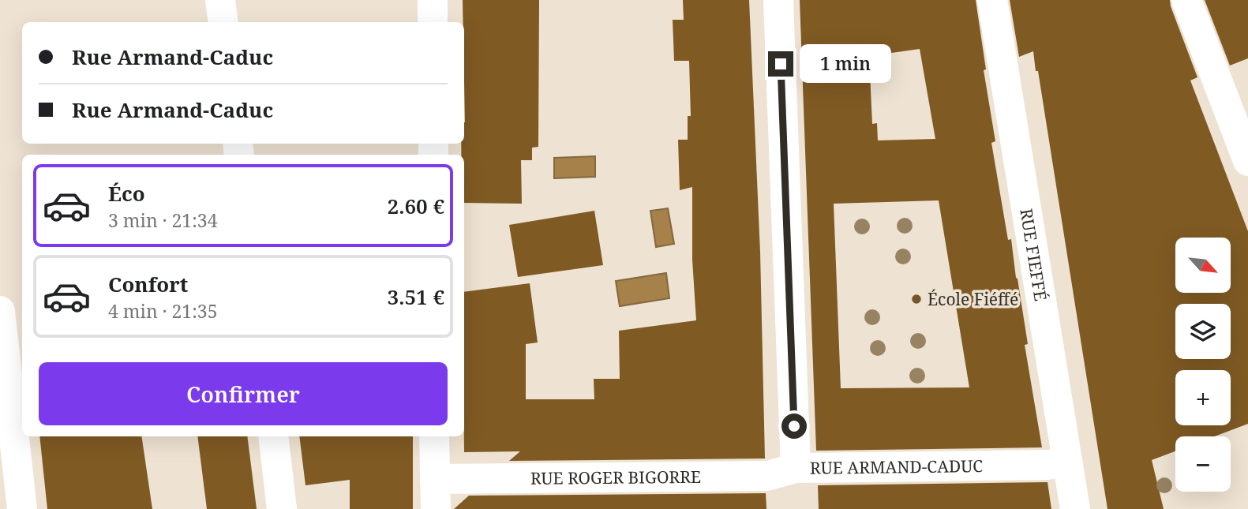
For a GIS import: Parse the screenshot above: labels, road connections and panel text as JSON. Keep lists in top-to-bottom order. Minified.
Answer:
{"streets":{"street":["RUE FIEFFÉ","RUE ARMAND-CADUC","RUE ROGER BIGORRE"]},"crossings":[["RUE FIEFFÉ","RUE ARMAND-CADUC"],["RUE ARMAND-CADUC","RUE ROGER BIGORRE"]],"places":["École Fiéffé"],"north":"bottom right","page":{"banner":["Rue Armand-Caduc","Rue Armand-Caduc"],"bubble":"1 min","list":[{"name":"Éco","note":"3 min · 21:34","value":"2.60 €"},{"name":"Confort","note":"4 min · 21:35","value":"3.51 €"}],"map_buttons":["+","−"],"buttons":"Confirmer"}}
